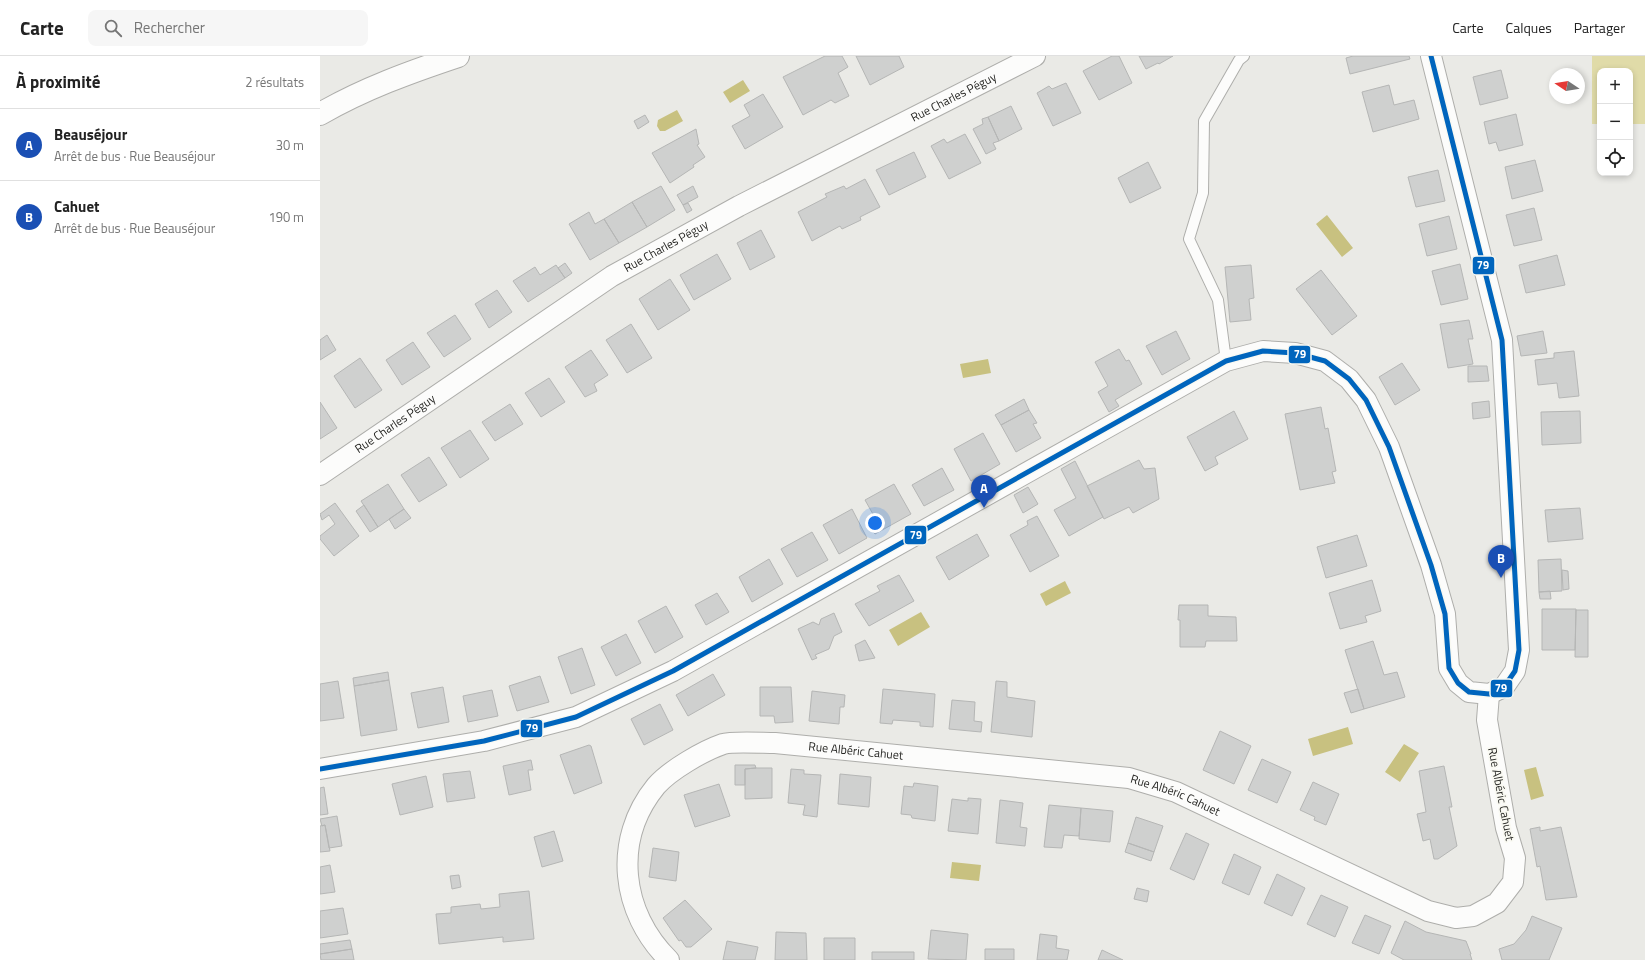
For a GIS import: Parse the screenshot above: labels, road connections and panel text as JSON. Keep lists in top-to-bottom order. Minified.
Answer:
{"streets":{"street":["Rue Charles Péguy","Rue Albéric Cahuet"]},"lines":["transit line 79"],"north":"left","page":{"header":"Carte","search":"Rechercher","nav":["Carte","Calques","Partager"],"heading":["À proximité","2 résultats"],"map_buttons":["+","−"],"list":[{"mark":"A","name":"Beauséjour","note":"Arrêt de bus · Rue Beauséjour","value":"30 m"},{"mark":"B","name":"Cahuet","note":"Arrêt de bus · Rue Beauséjour","value":"190 m"}],"pins":["A","B"]}}
